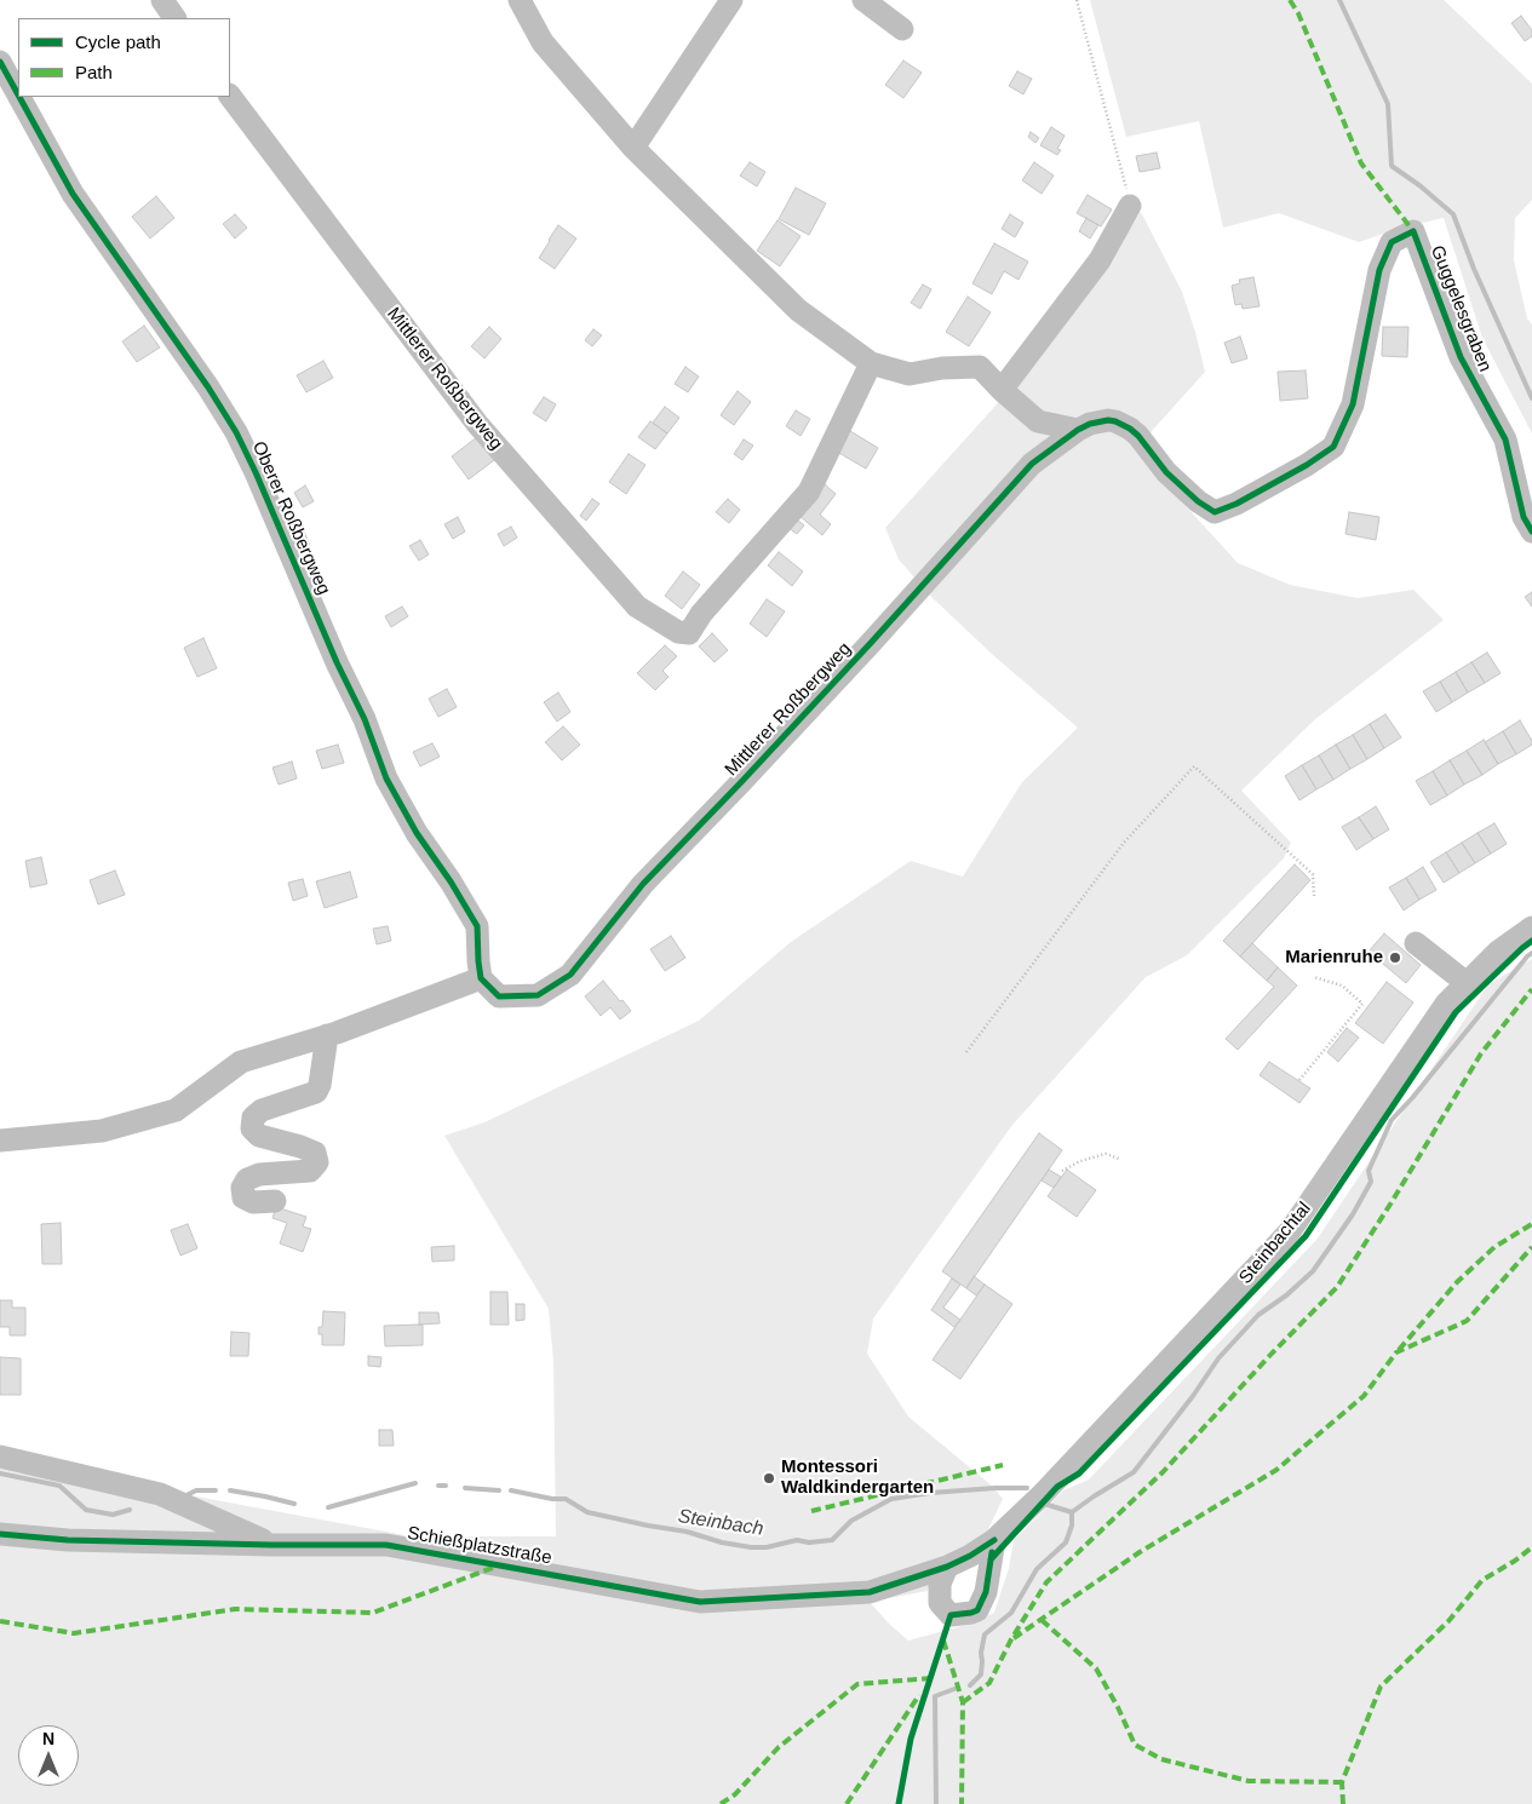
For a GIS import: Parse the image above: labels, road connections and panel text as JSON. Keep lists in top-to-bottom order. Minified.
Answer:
{"streets":{"street":["Guggelesgraben","Mittlerer Roßbergweg","Oberer Roßbergweg","Steinbachtal","Schießplatzstraße"]},"crossings":[["Guggelesgraben","Mittlerer Roßbergweg"],["Mittlerer Roßbergweg","Oberer Roßbergweg"],["Steinbachtal","Schießplatzstraße"]],"water":["Steinbach"],"places":["Marienruhe","Montessori Waldkindergarten"],"legend":["Cycle path","Path"],"north":"top"}
